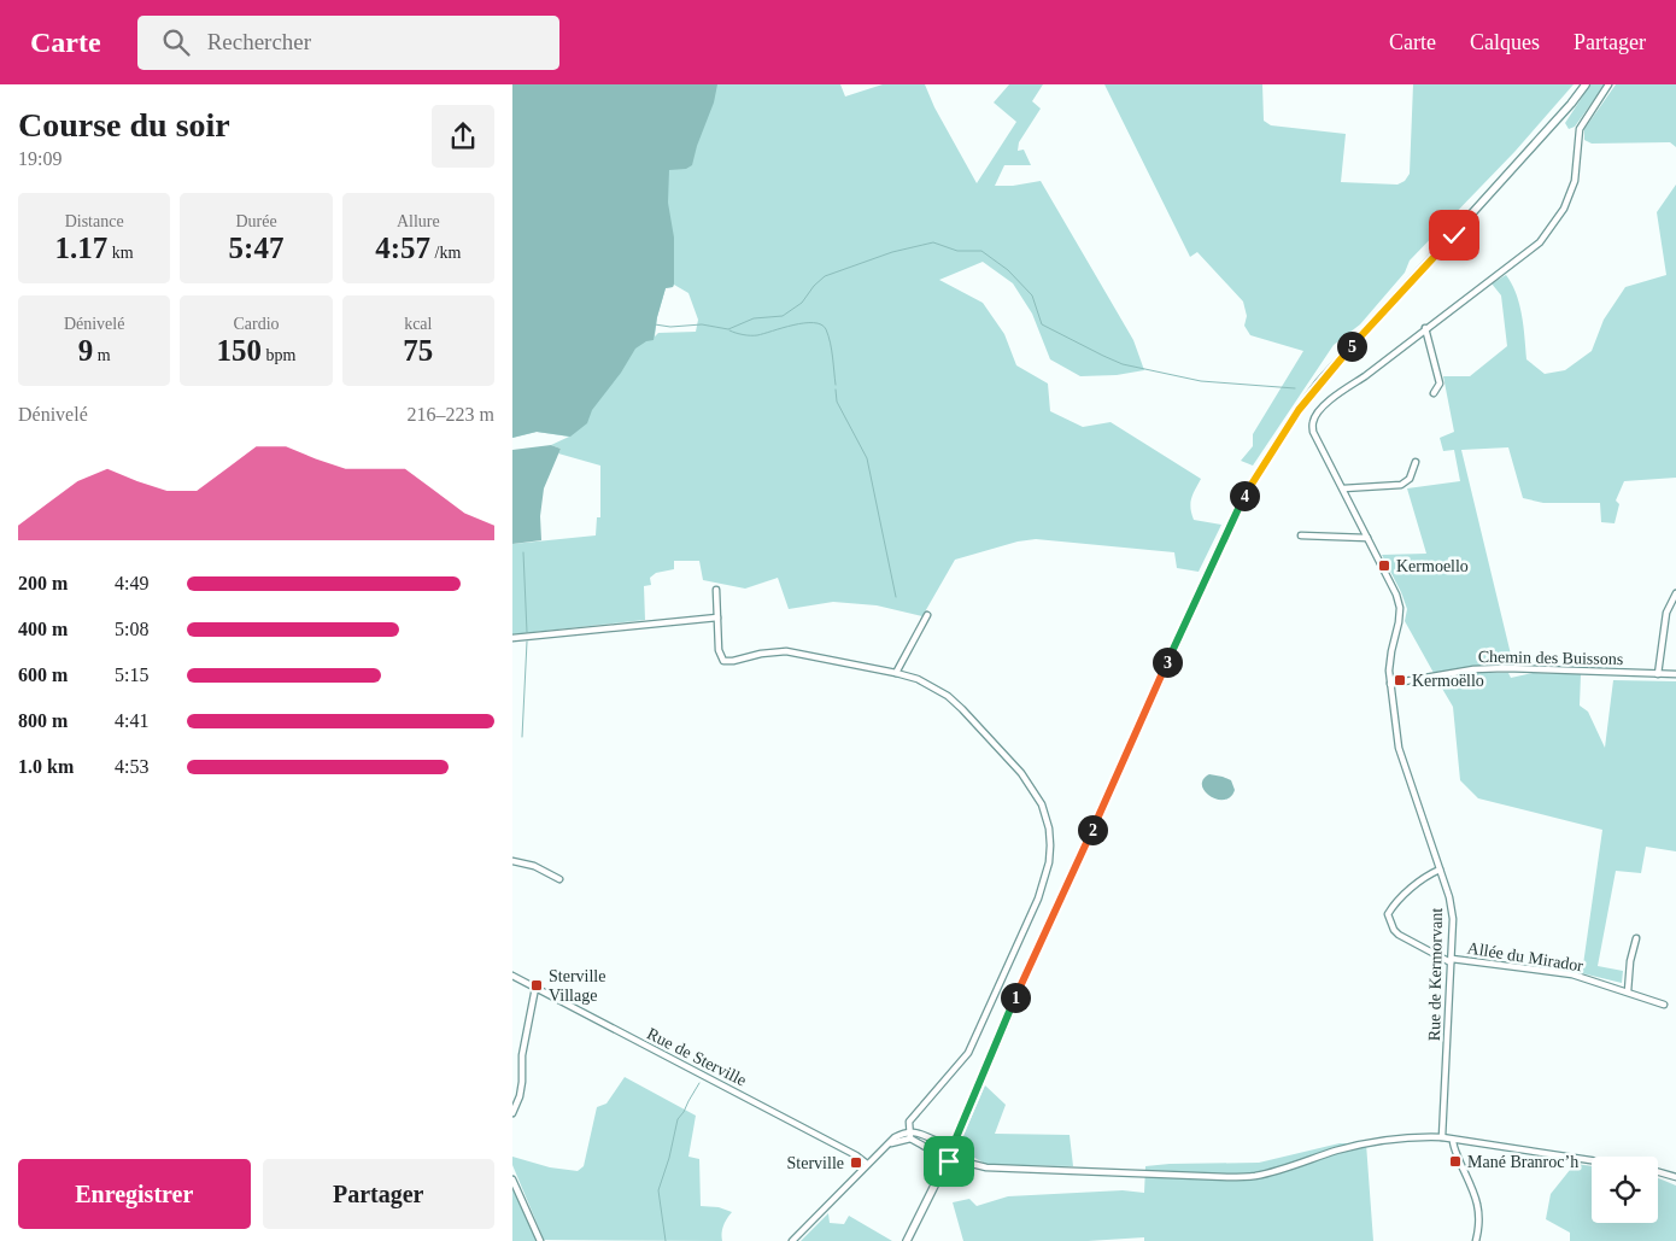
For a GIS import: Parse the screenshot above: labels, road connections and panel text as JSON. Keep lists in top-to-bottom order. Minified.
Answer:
{"streets":{"street":["Chemin des Buissons","Allée du Mirador","Rue de Kermorvant","Rue de Sterville"]},"crossings":[["Chemin des Buissons","Rue de Kermorvant"],["Allée du Mirador","Rue de Kermorvant"]],"places":{"transit":["Kermoello","Kermoëllo","Sterville Village","Mané Branroc’h","Sterville"]},"page":{"header":"Carte","search":"Rechercher","nav":["Carte","Calques","Partager"],"heading":["Course du soir","19:09"],"stats":[["Distance","1.17 km"],["Durée","5:47"],["Allure","4:57 /km"],["Dénivelé","9 m"],["Cardio","150 bpm"],["kcal","75"]],"pins":["5","4","3","2","1"],"chart":["Dénivelé","216–223 m"],"list":[{"name":"200 m","note":"4:49"},{"name":"400 m","note":"5:08"},{"name":"600 m","note":"5:15"},{"name":"800 m","note":"4:41"},{"name":"1.0 km","note":"4:53"}],"buttons":["Enregistrer","Partager"]}}
